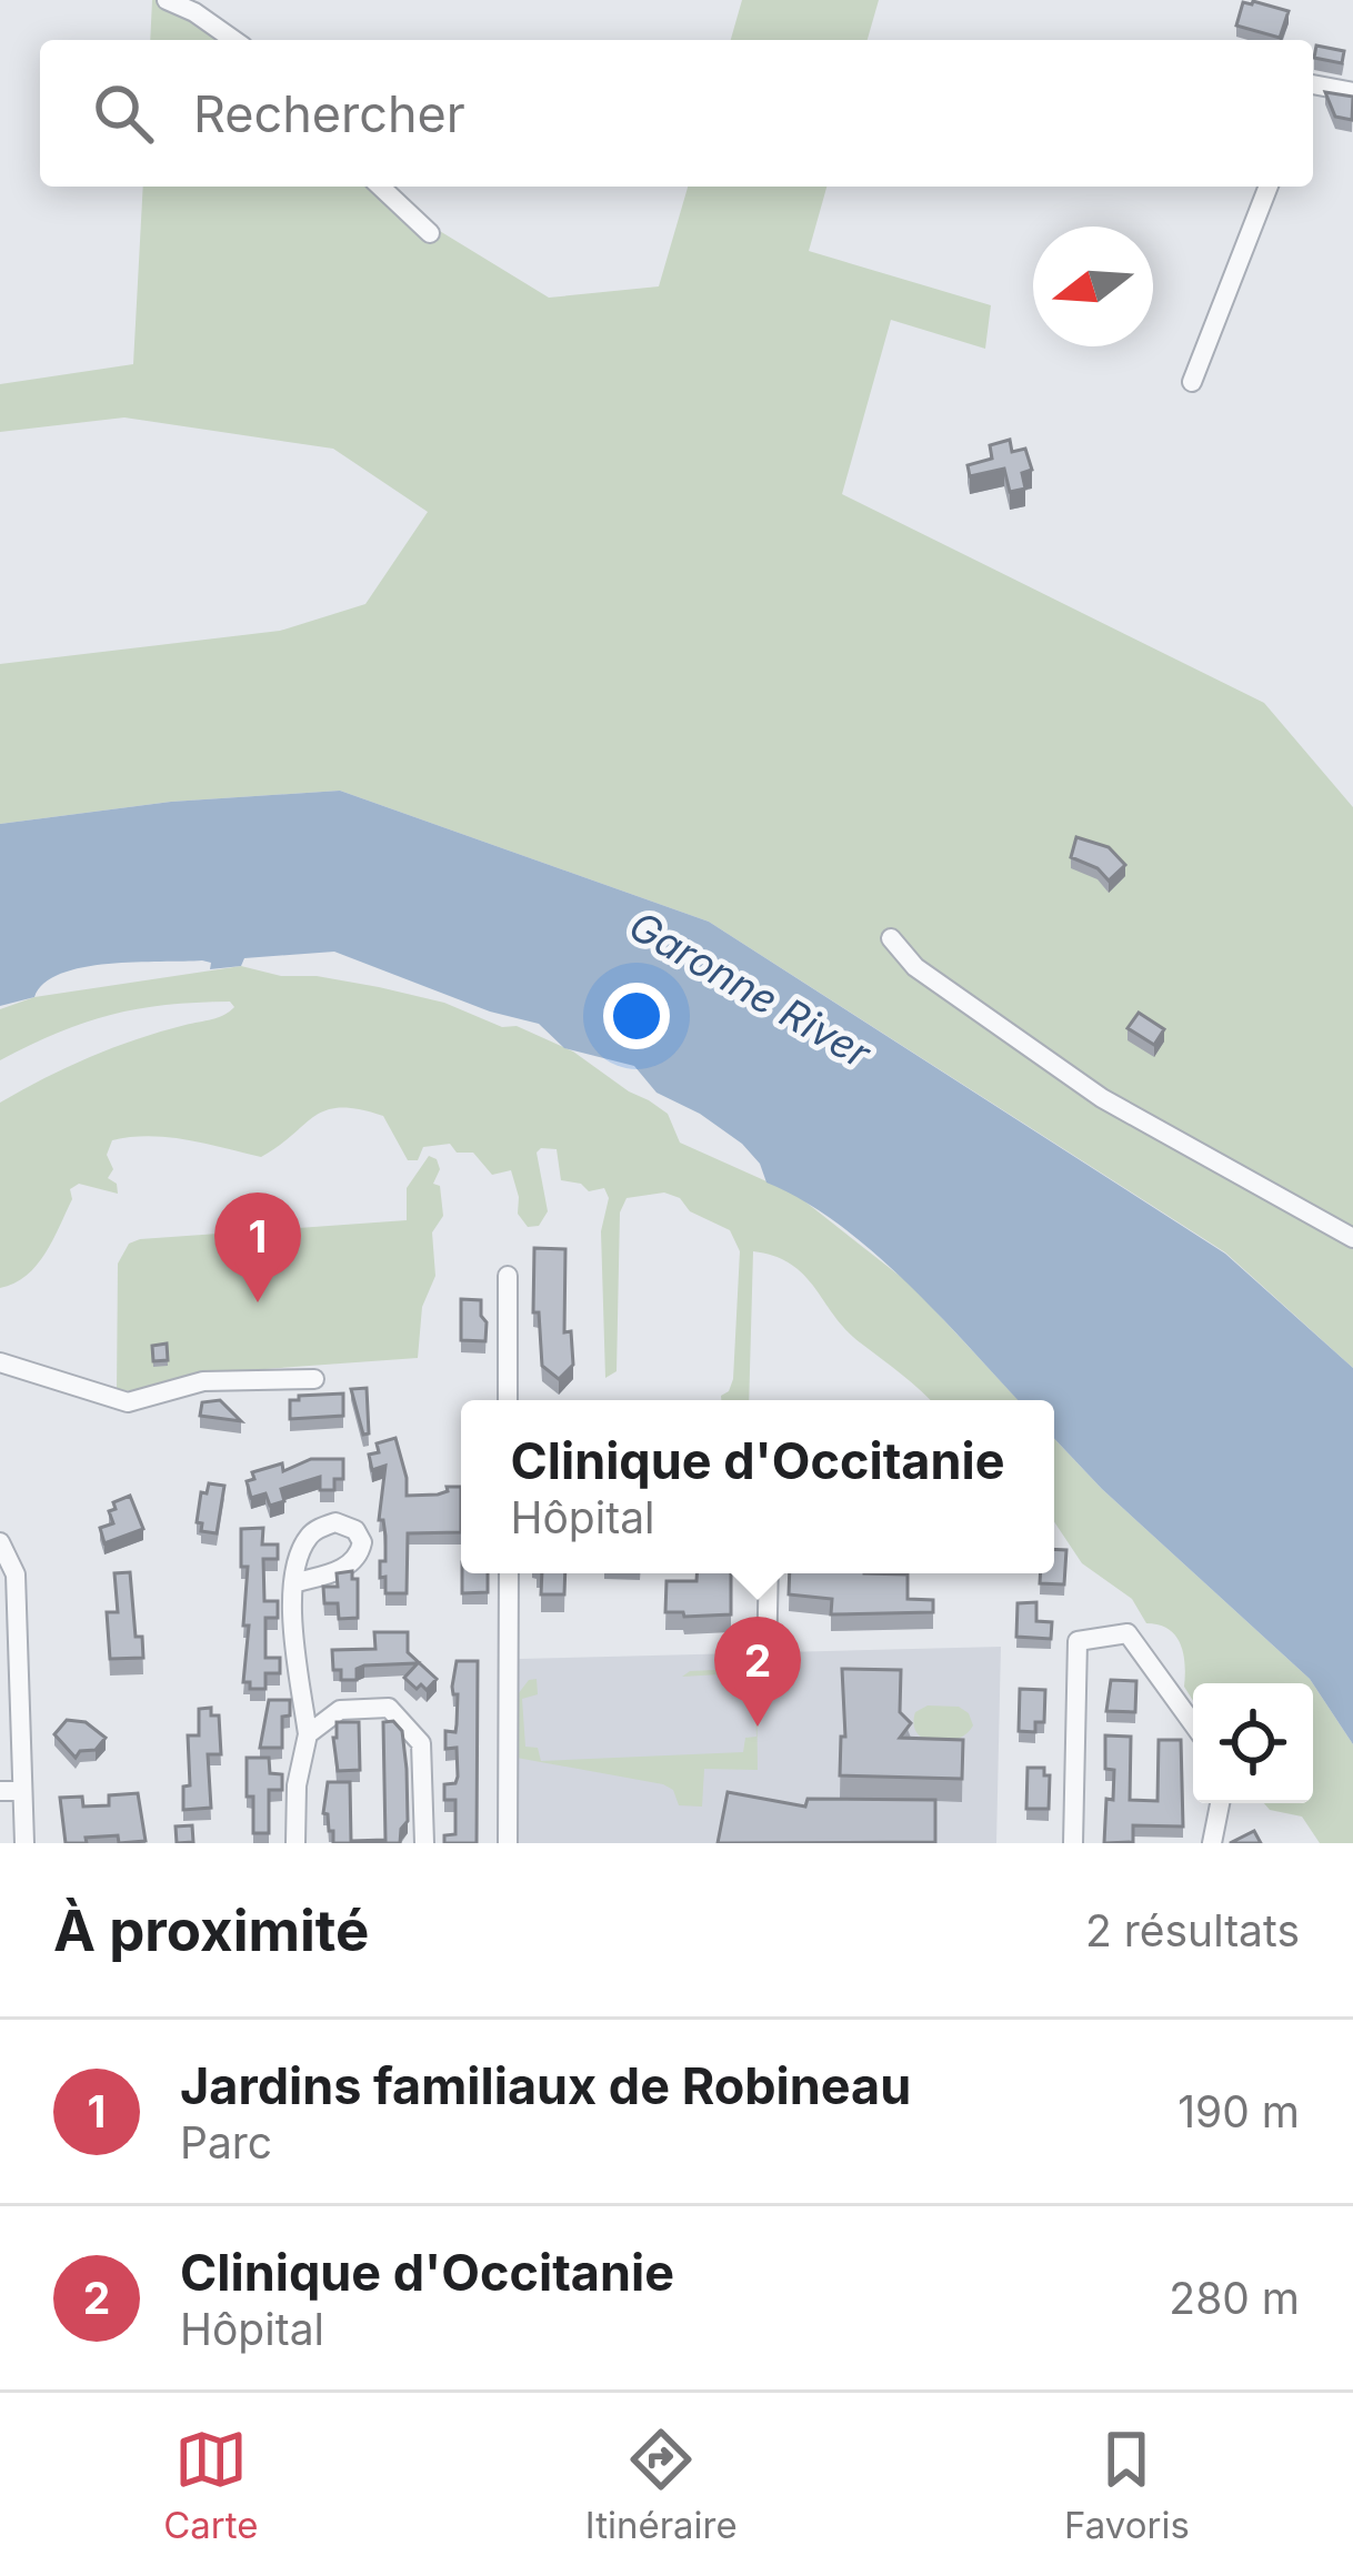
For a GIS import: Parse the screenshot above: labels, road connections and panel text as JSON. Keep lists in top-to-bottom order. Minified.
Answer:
{"water":["Garonne River"],"north":"left","page":{"search":"Rechercher","pins":["1","2"],"popup":["Clinique d'Occitanie","Hôpital"],"heading":["À proximité","2 résultats"],"list":[{"mark":"1","name":"Jardins familiaux de Robineau","note":"Parc","value":"190 m"},{"mark":"2","name":"Clinique d'Occitanie","note":"Hôpital","value":"280 m"}],"nav":["Carte","Itinéraire","Favoris"]}}
